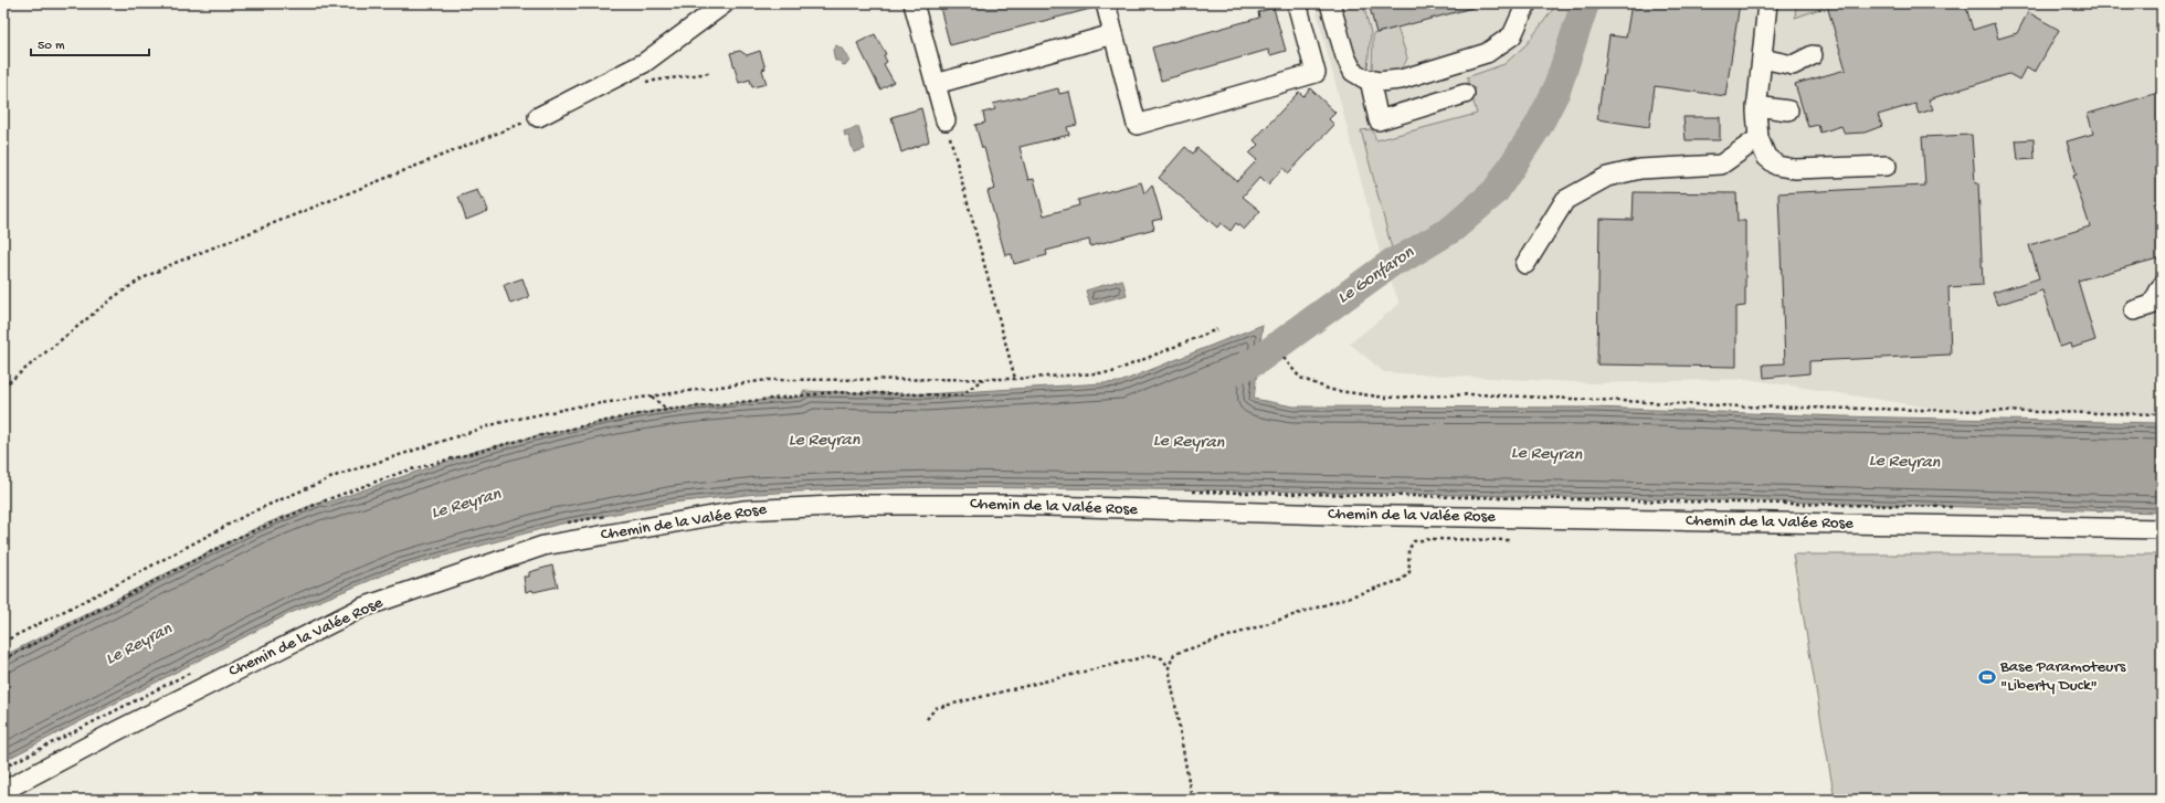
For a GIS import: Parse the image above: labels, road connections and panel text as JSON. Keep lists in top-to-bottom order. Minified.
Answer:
{"streets":{"street":["Chemin de la Valée Rose"]},"water":["Le Gonfaron","Le Reyran"],"places":{"sports":["Base Paramoteurs \"Liberty Duck\""]},"scale_bar":"50 m"}
